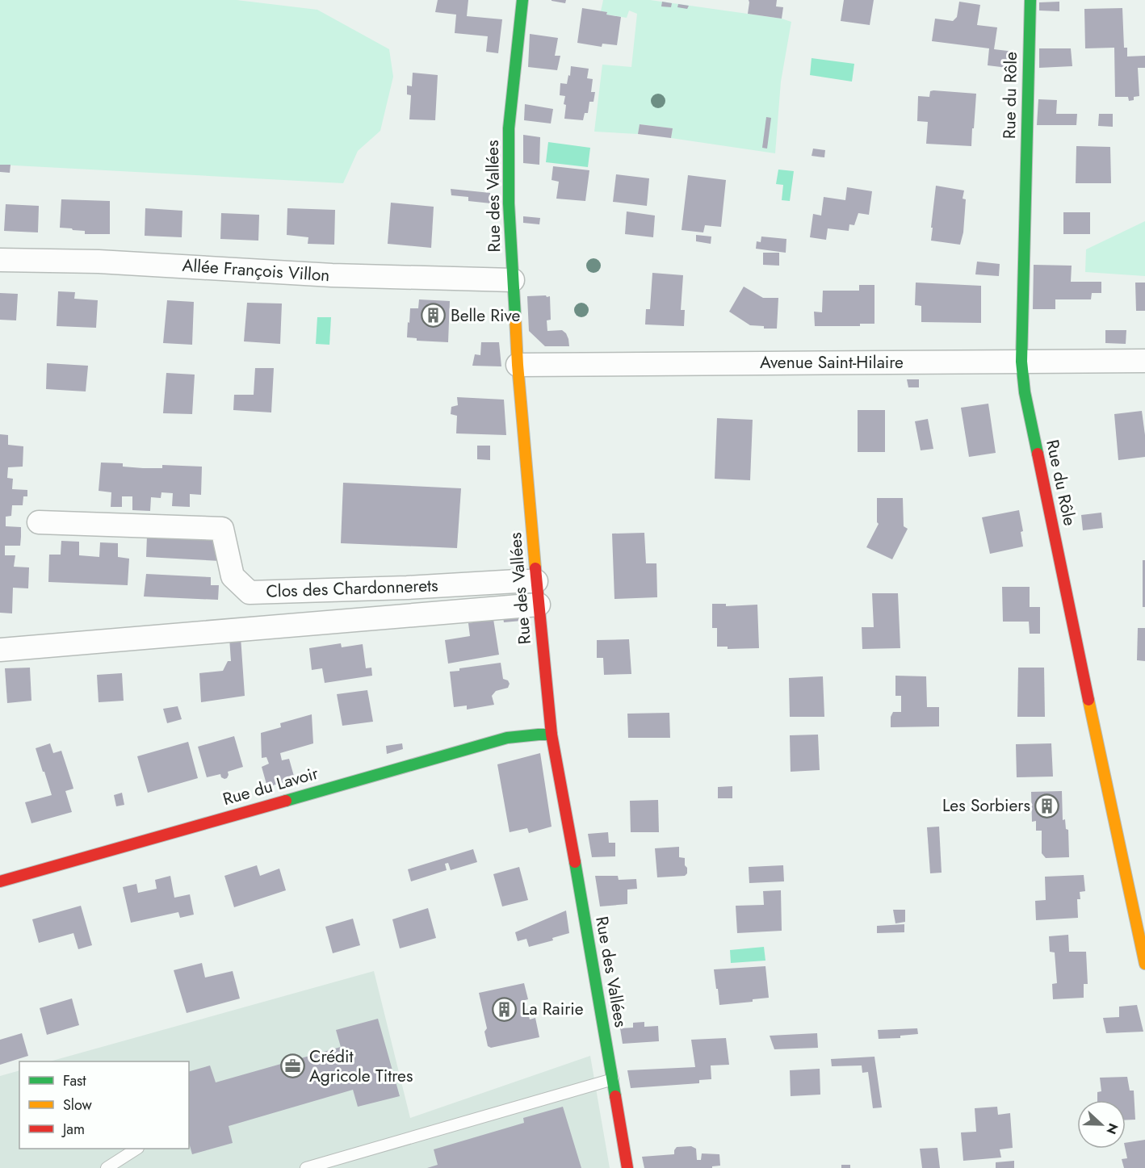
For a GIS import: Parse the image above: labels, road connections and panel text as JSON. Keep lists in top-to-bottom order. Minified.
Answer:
{"streets":{"street":["Rue du Rôle","Rue des Vallées","Allée François Villon","Avenue Saint-Hilaire","Clos des Chardonnerets","Rue du Lavoir"]},"crossings":[["Rue du Rôle","Avenue Saint-Hilaire"],["Rue des Vallées","Allée François Villon"],["Rue des Vallées","Avenue Saint-Hilaire"],["Rue des Vallées","Clos des Chardonnerets"],["Rue des Vallées","Rue du Lavoir"]],"places":{"building":["Belle Rive","Les Sorbiers","La Rairie"],"office":["Crédit Agricole Titres"]},"legend":["Fast","Slow","Jam"],"north":"right"}
